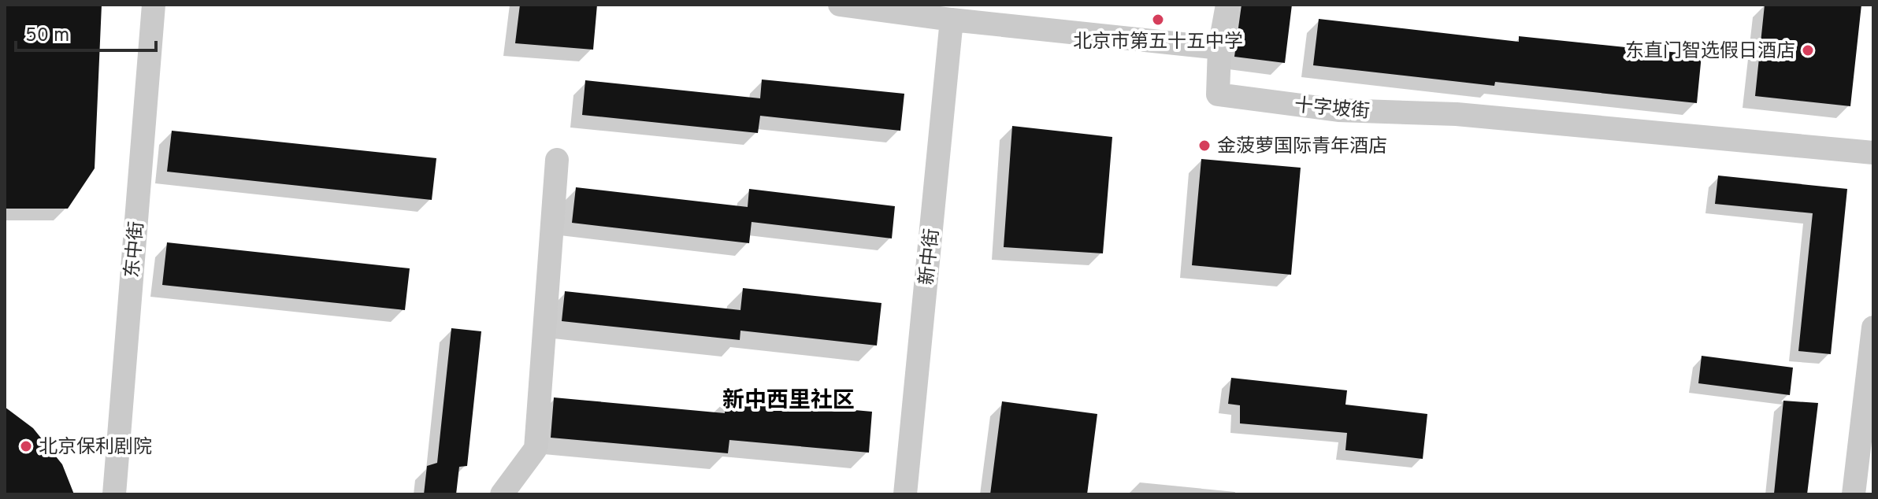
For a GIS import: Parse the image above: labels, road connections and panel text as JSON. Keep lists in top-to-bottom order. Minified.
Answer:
{"streets":{"street":["十字坡街","东中街","新中街"]},"districts":["新中西里社区"],"places":["北京市第五十五中学","东直门智选假日酒店","金菠萝国际青年酒店","北京保利剧院"],"scale_bar":"50 m"}
